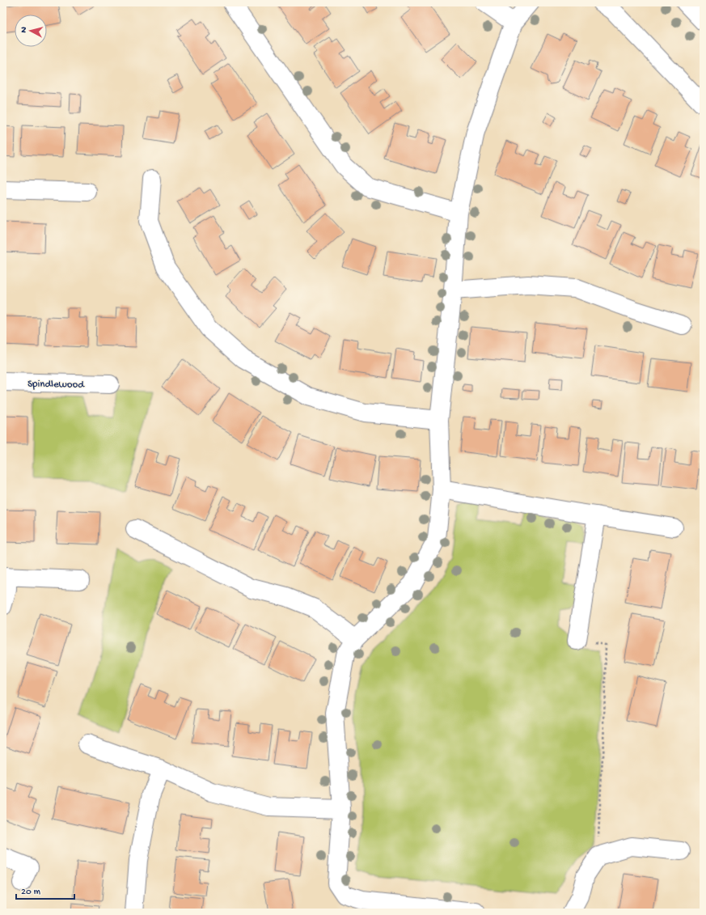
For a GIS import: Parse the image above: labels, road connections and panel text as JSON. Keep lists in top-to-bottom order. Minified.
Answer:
{"streets":{"street":["Spindlewood"]},"scale_bar":"20 m","north":"left"}
